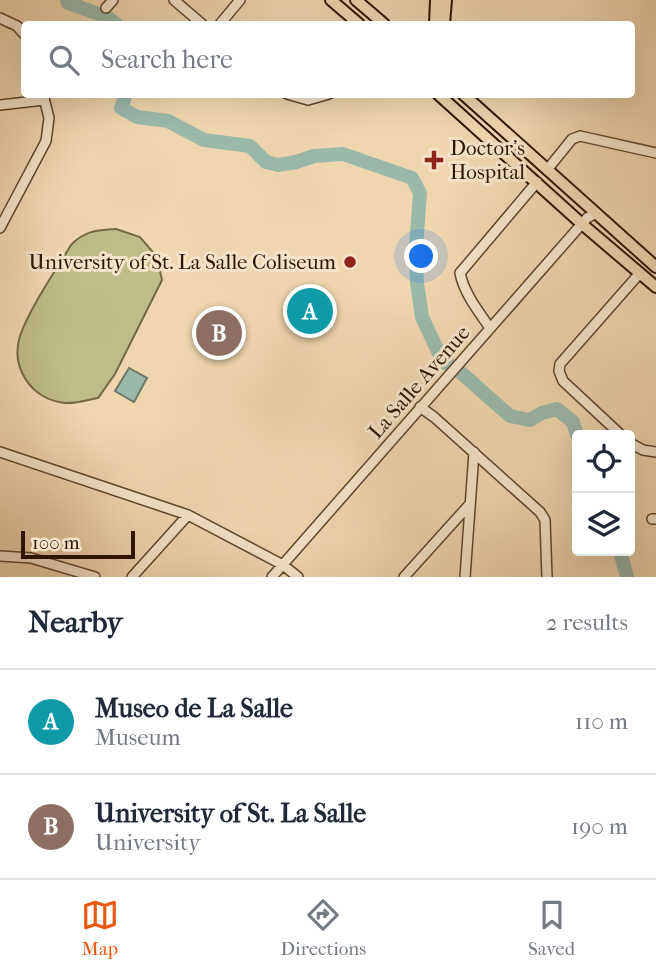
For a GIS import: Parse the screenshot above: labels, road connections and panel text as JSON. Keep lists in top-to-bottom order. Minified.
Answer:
{"streets":{"street":["La Salle Avenue"]},"places":{"health":["Doctor's Hospital"],"other":["University of St. La Salle Coliseum"]},"scale_bar":"100 m","page":{"search":"Search here","pins":["A","B"],"scale":"100 m","heading":["Nearby","2 results"],"list":[{"mark":"A","name":"Museo de La Salle","note":"Museum","value":"110 m"},{"mark":"B","name":"University of St. La Salle","note":"University","value":"190 m"}],"nav":["Map","Directions","Saved"]}}
